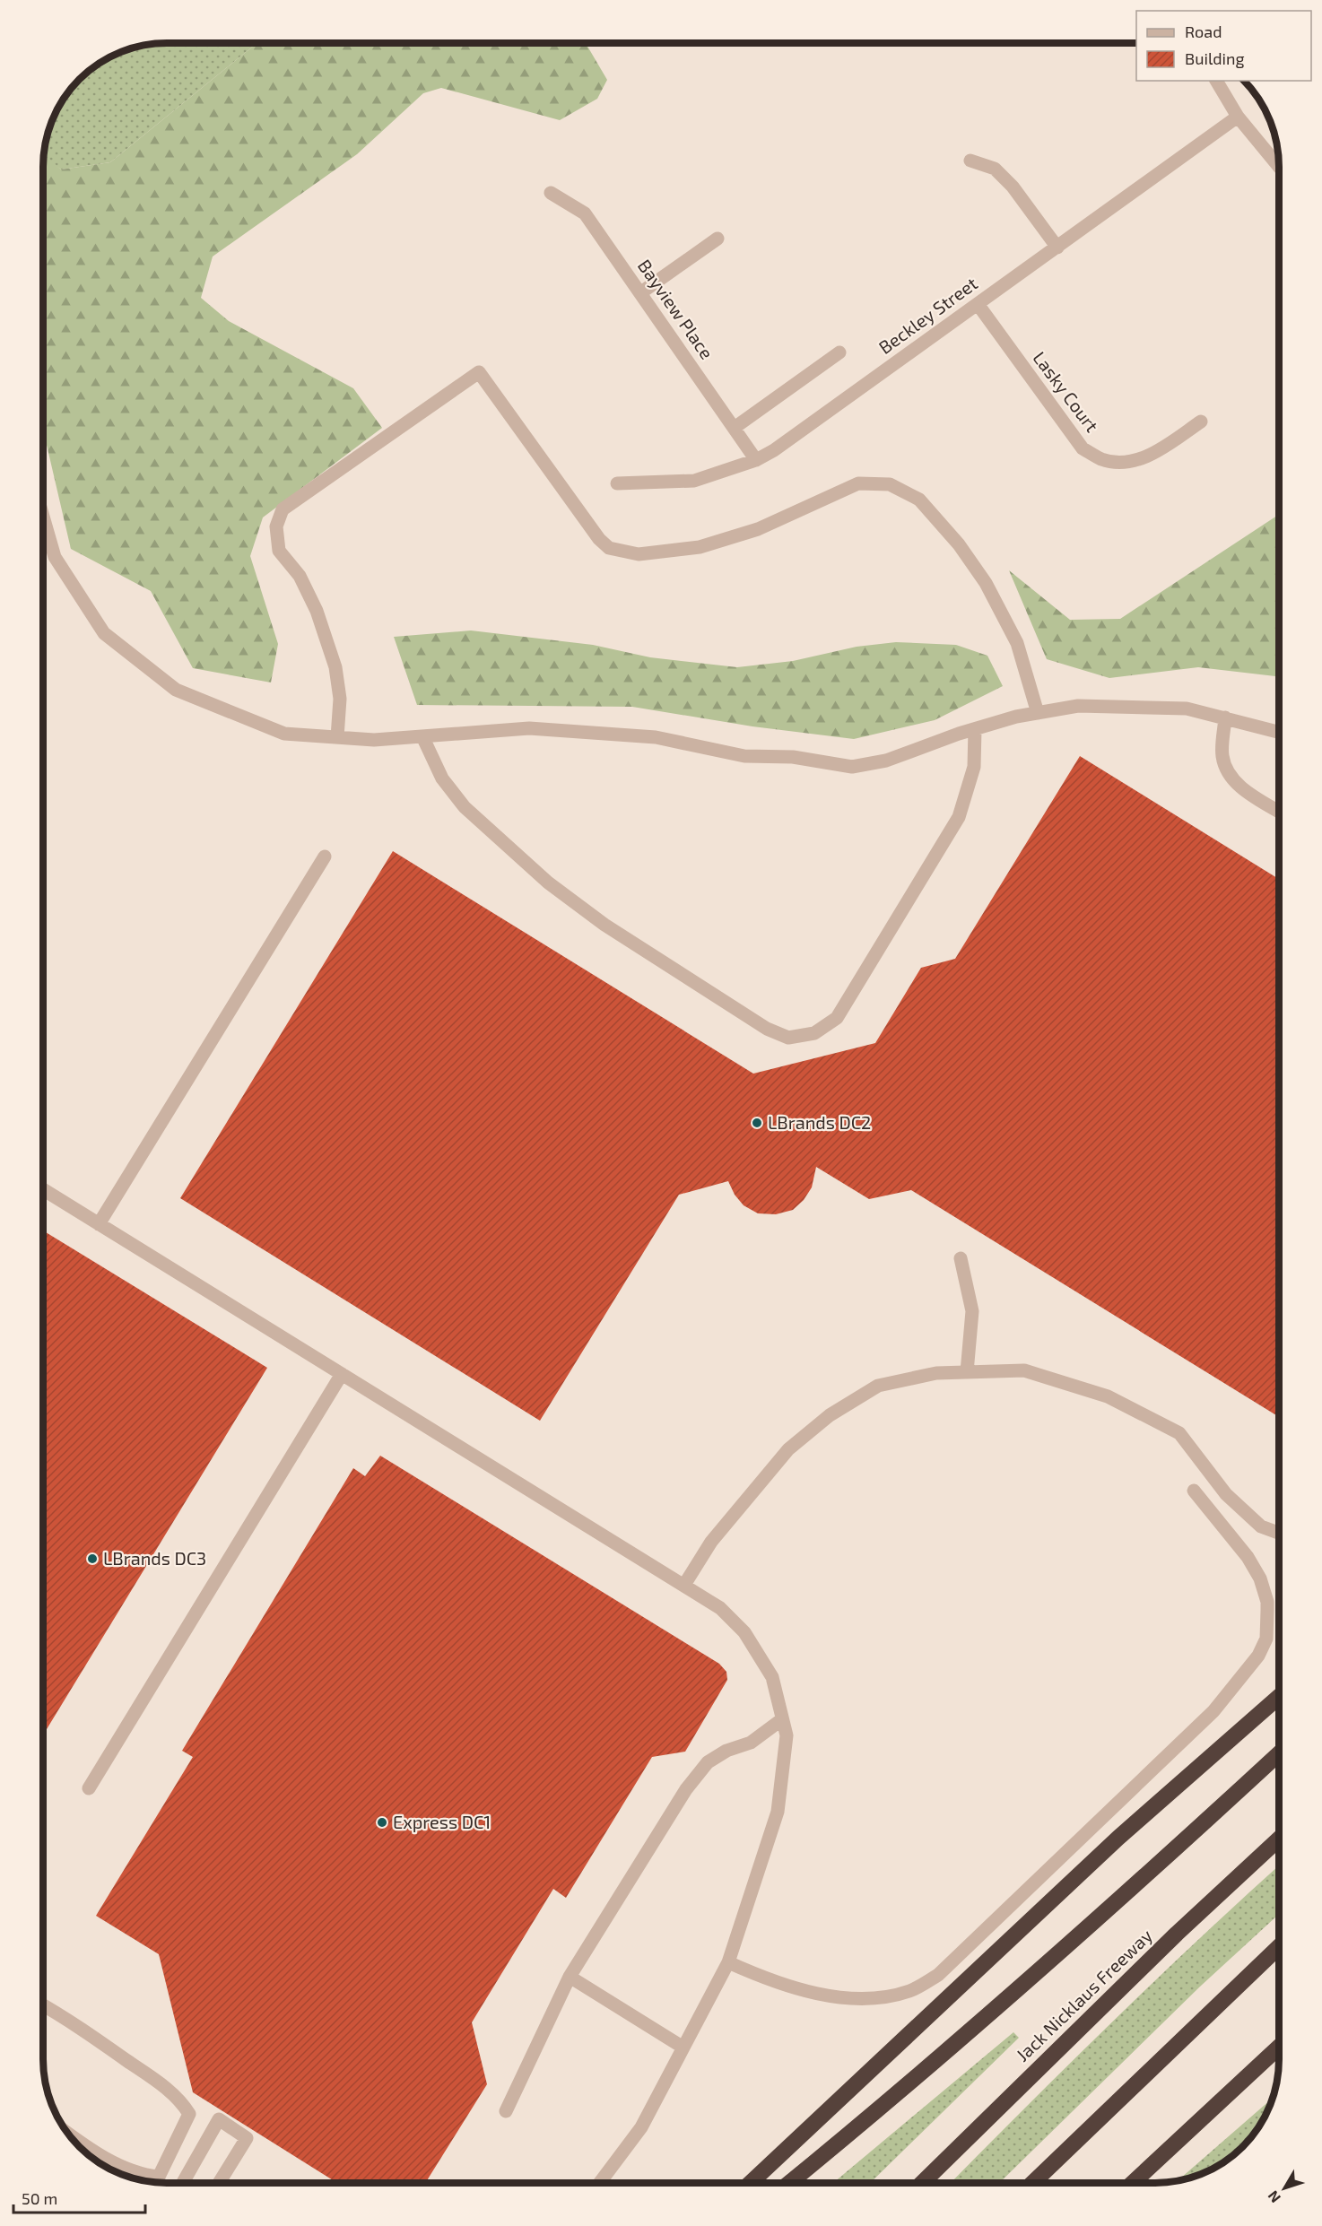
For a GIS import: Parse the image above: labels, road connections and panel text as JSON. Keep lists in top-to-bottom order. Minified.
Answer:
{"streets":{"highway":["Jack Nicklaus Freeway"],"street":["Bayview Place","Beckley Street","Lasky Court"]},"crossings":[["Bayview Place","Beckley Street"],["Beckley Street","Lasky Court"]],"places":["LBrands DC2","LBrands DC3","Express DC1"],"legend":["Road","Building"],"scale_bar":"50 m","north":"bottom left"}
